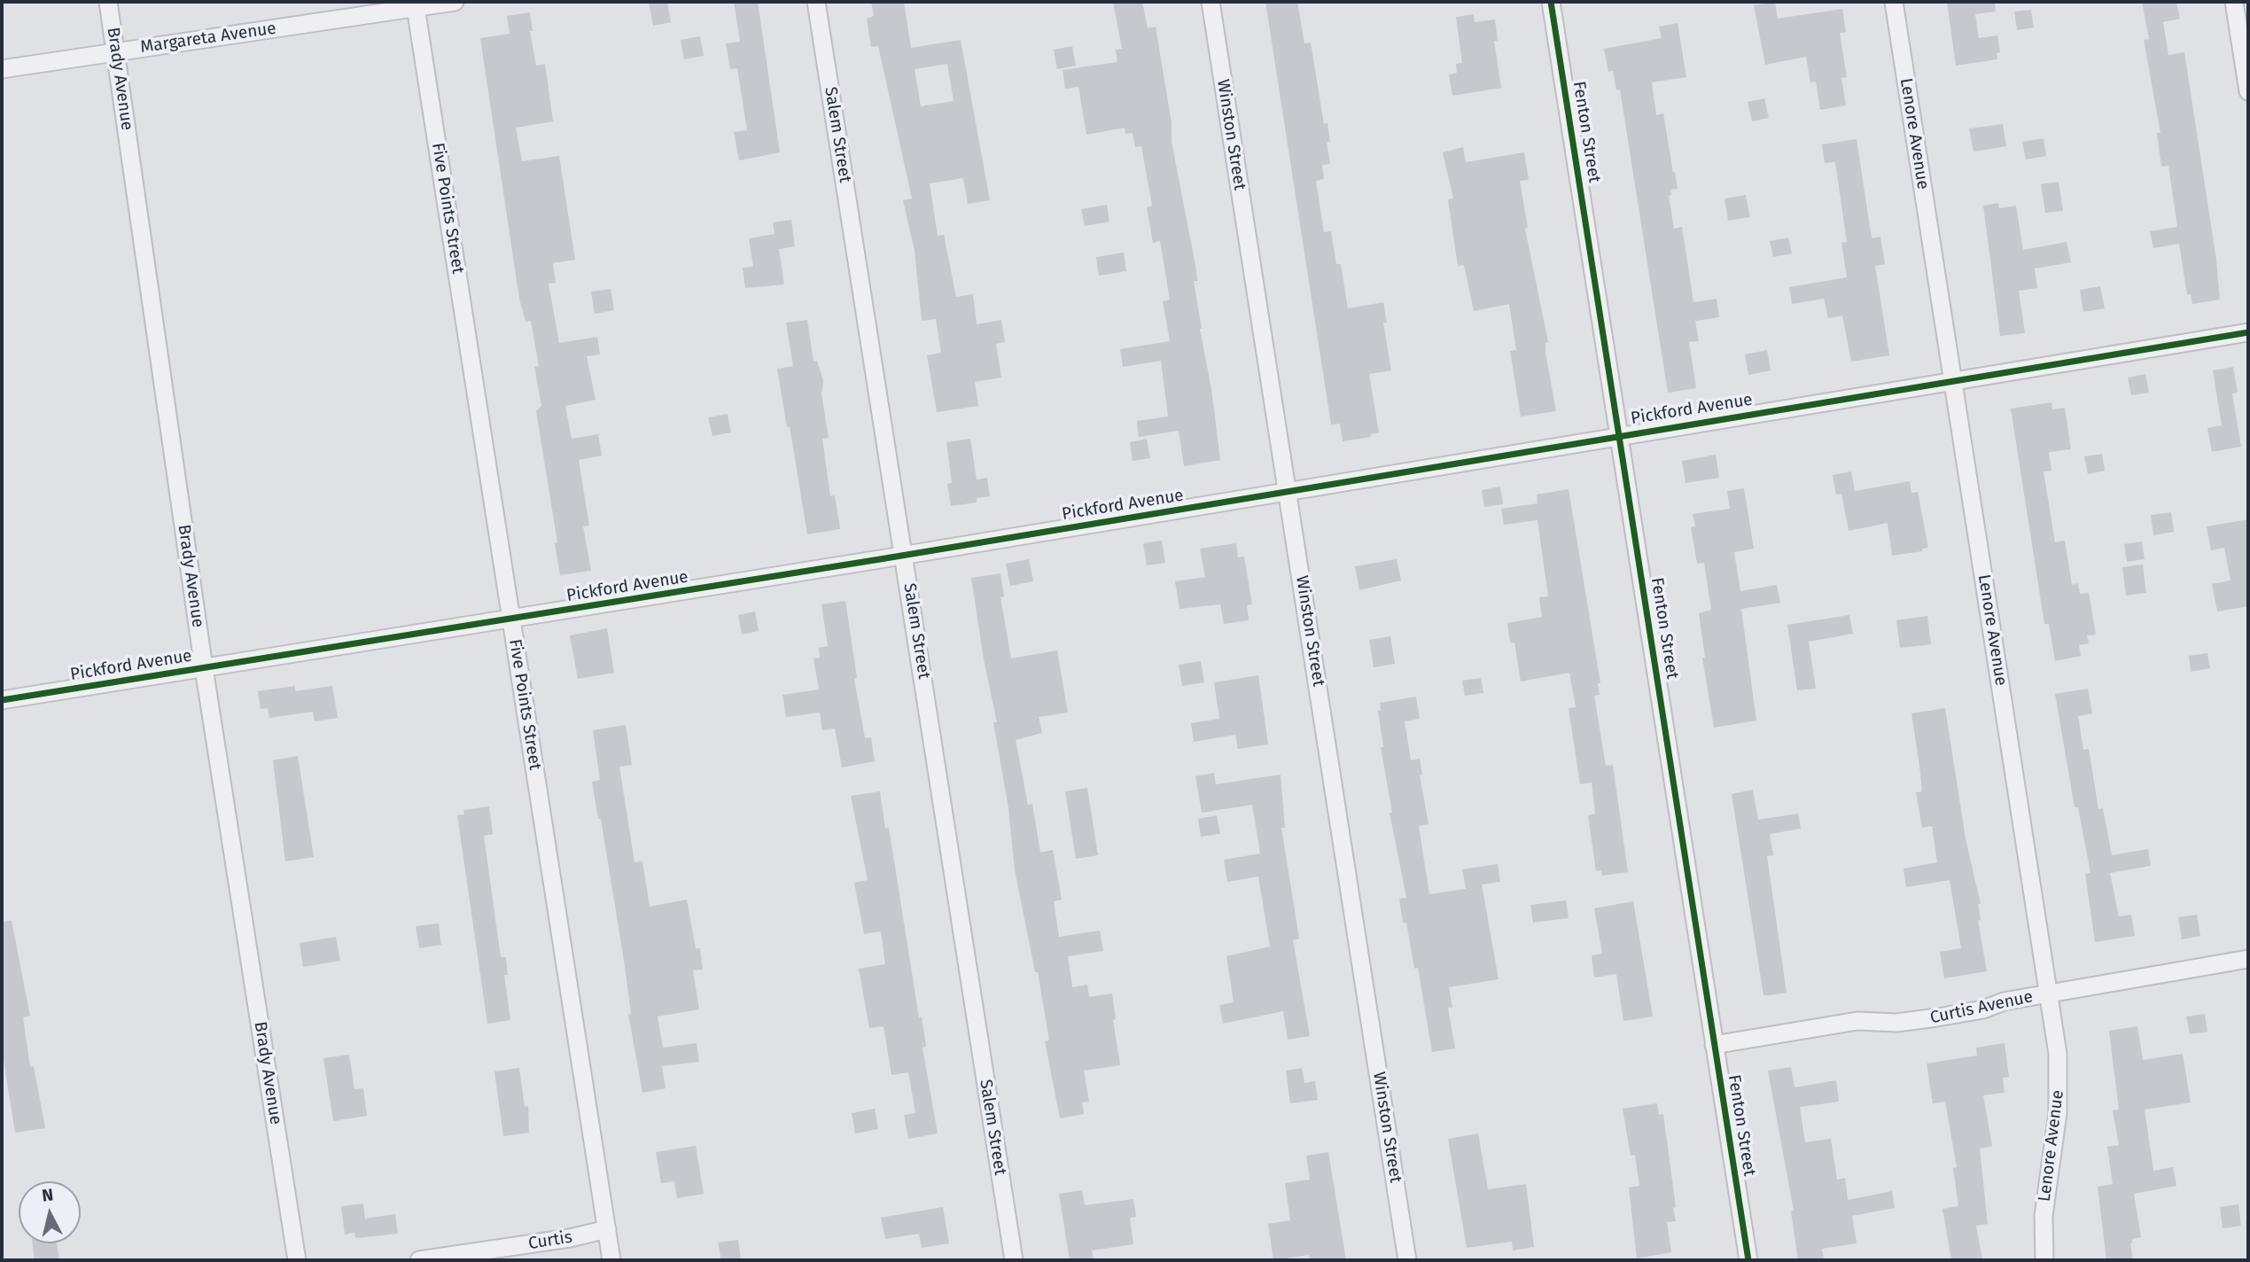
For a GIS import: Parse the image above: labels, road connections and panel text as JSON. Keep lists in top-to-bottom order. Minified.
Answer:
{"streets":{"street":["Margareta Avenue","Brady Avenue","Fenton Street","Lenore Avenue","Salem Street","Winston Street","Five Points Street","Pickford Avenue","Curtis Avenue","Curtis"]},"crossings":[["Margareta Avenue","Brady Avenue"],["Margareta Avenue","Five Points Street"],["Brady Avenue","Pickford Avenue"],["Fenton Street","Pickford Avenue"],["Fenton Street","Curtis Avenue"],["Lenore Avenue","Pickford Avenue"],["Lenore Avenue","Curtis Avenue"],["Salem Street","Pickford Avenue"],["Winston Street","Pickford Avenue"],["Five Points Street","Pickford Avenue"],["Five Points Street","Curtis"]],"north":"top"}
